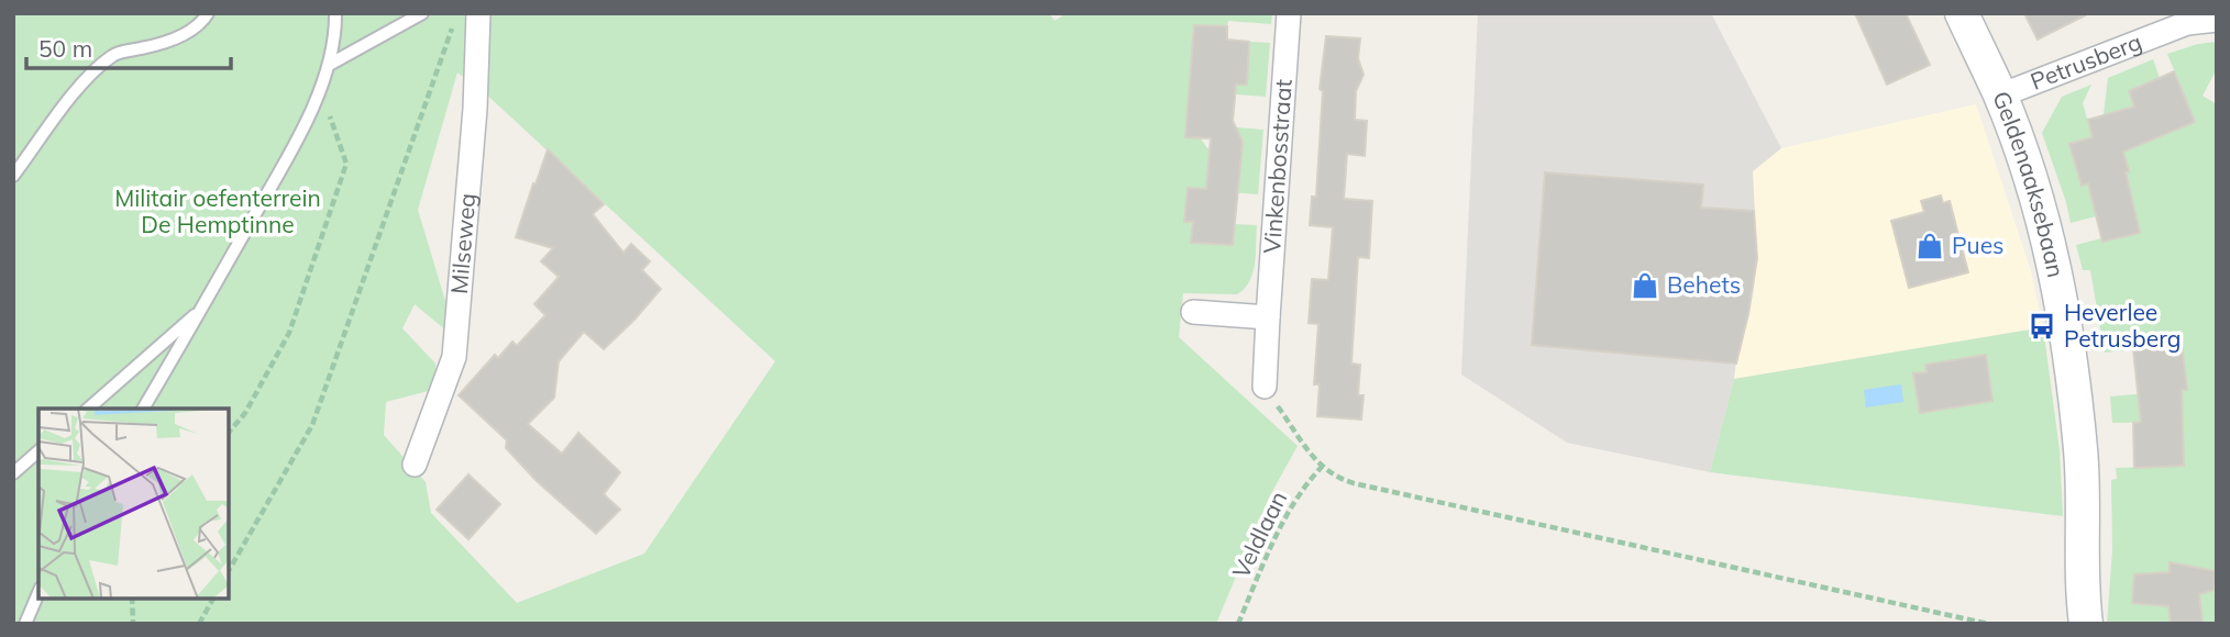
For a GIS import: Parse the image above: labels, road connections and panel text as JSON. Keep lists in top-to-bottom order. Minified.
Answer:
{"streets":{"street":["Petrusberg","Vinkenbosstraat","Geldenaaksebaan","Milseweg"],"path":["Veldlaan"]},"crossings":[["Petrusberg","Geldenaaksebaan"]],"parks":["Militair oefenterrein De Hemptinne"],"places":{"shop":["Pues","Behets"],"bus stop":["Heverlee Petrusberg"]},"scale_bar":"50 m"}
